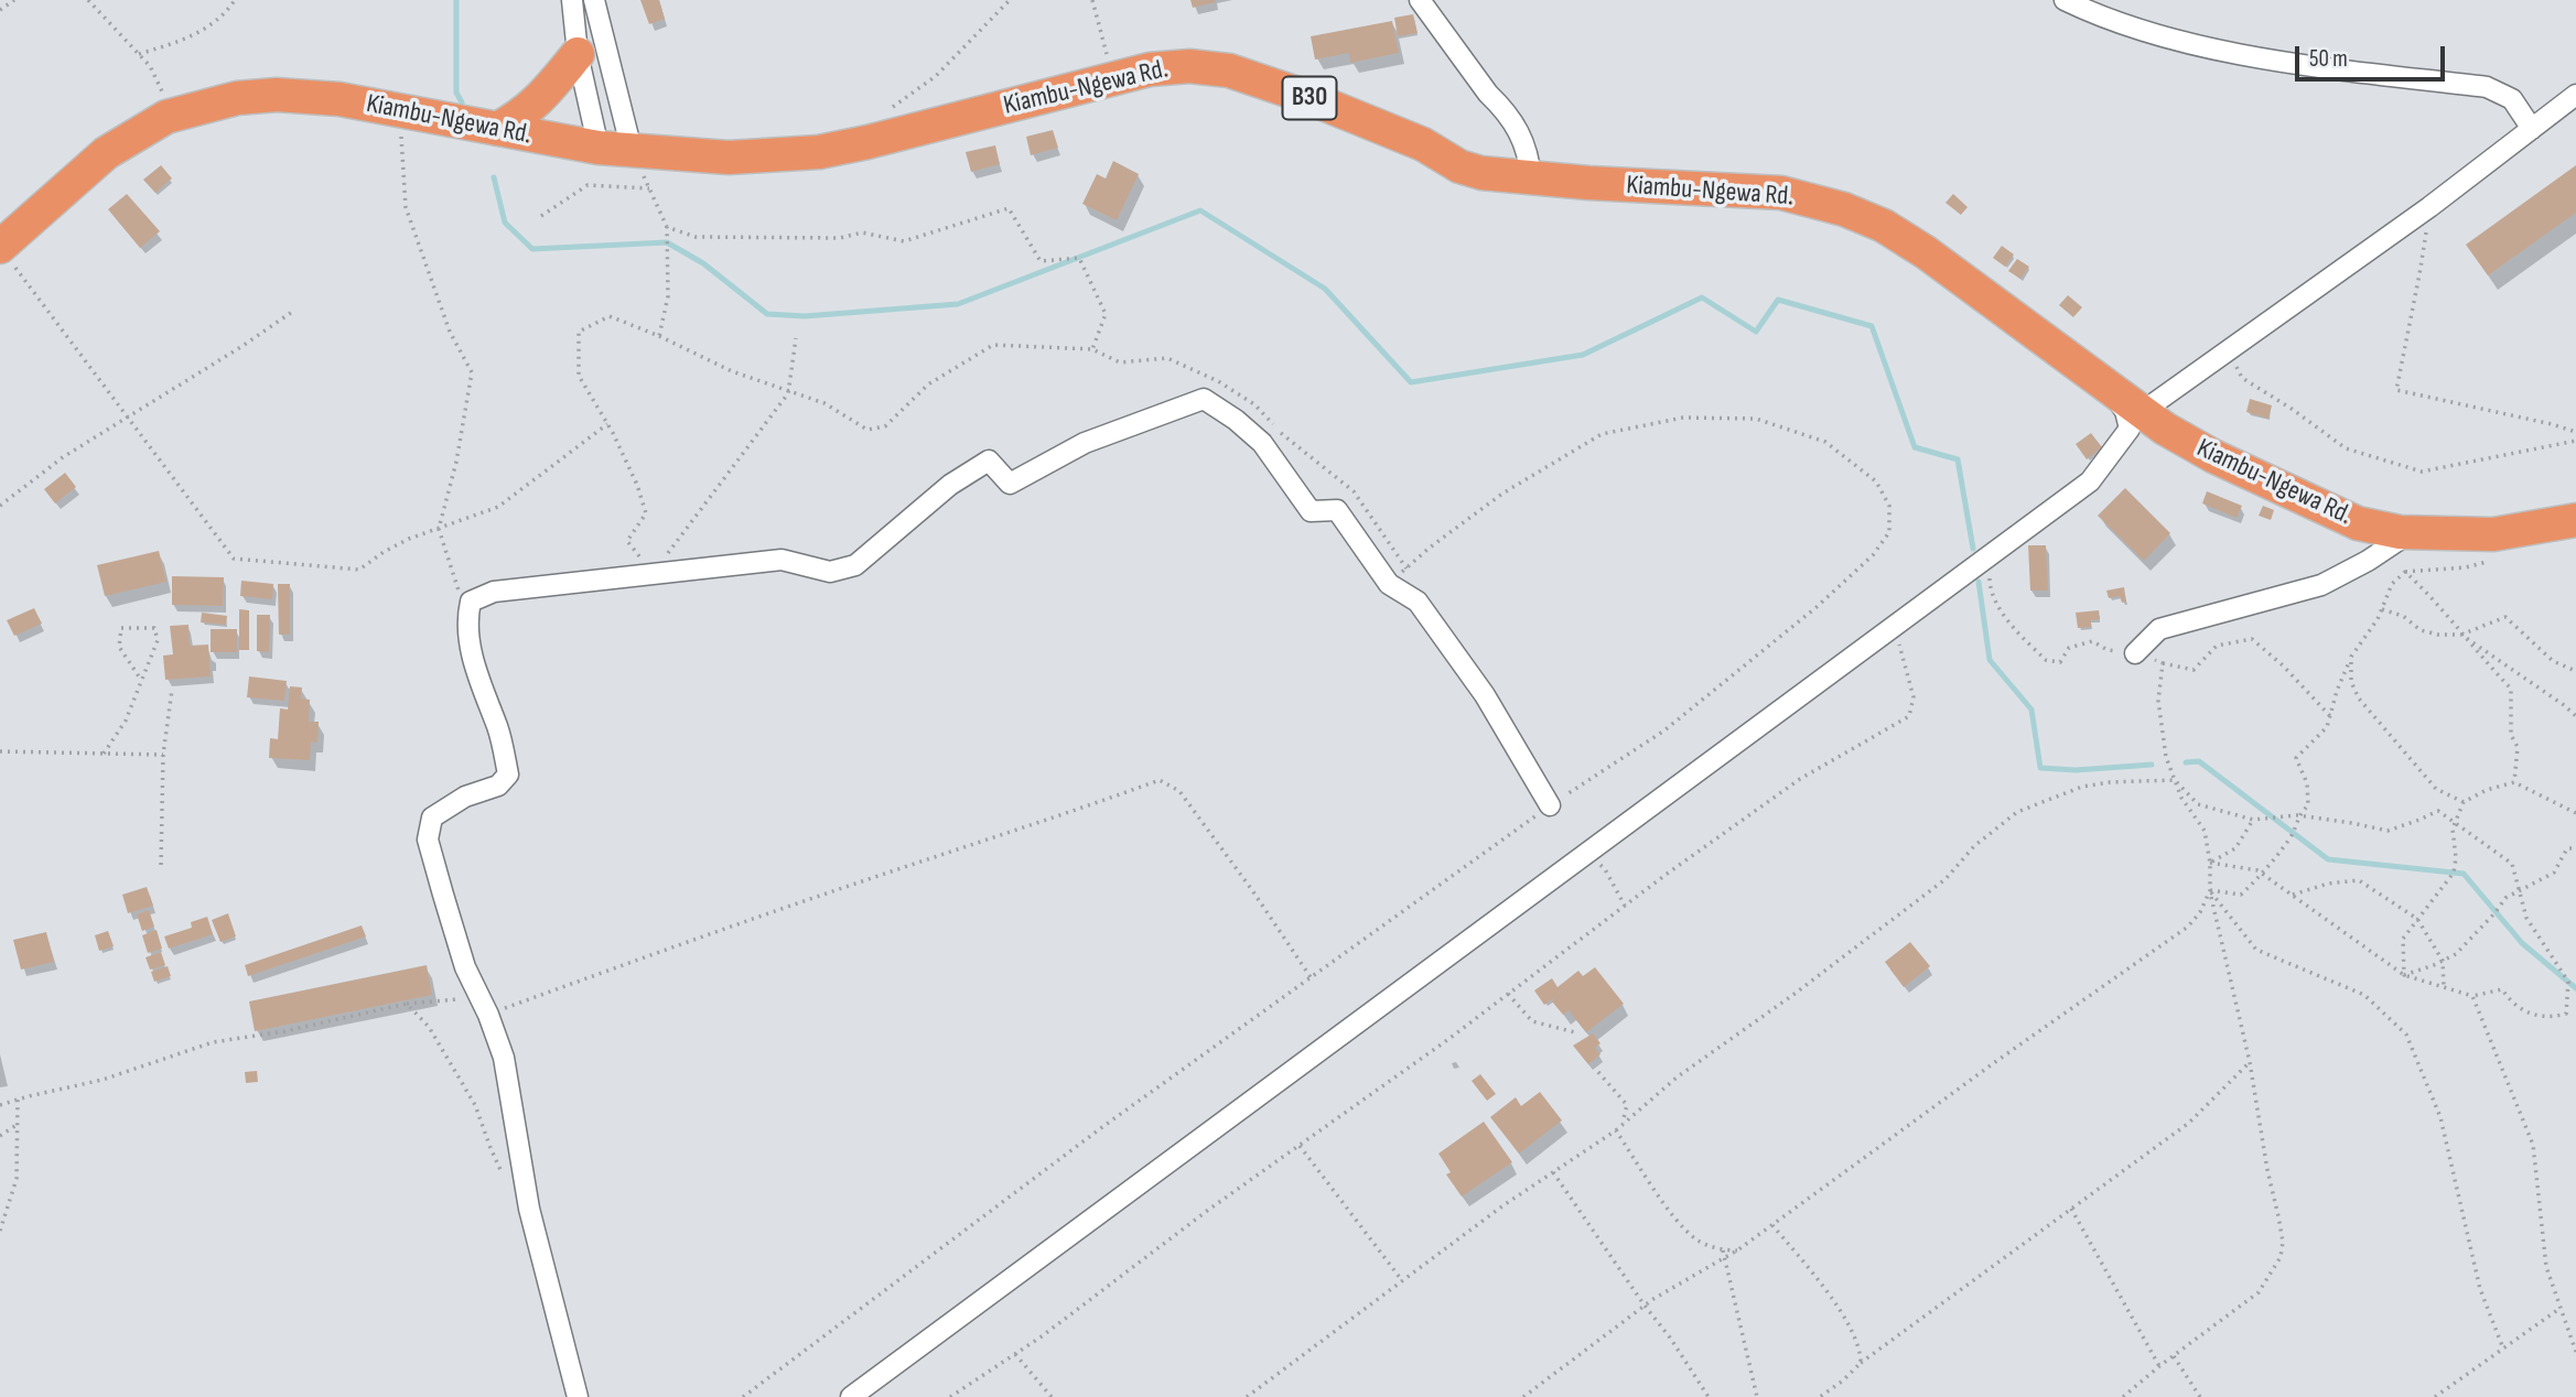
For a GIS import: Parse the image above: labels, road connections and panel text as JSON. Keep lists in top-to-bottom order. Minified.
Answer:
{"streets":{"highway":["Kiambu-Ngewa Rd.","B30"]},"scale_bar":"50 m"}
